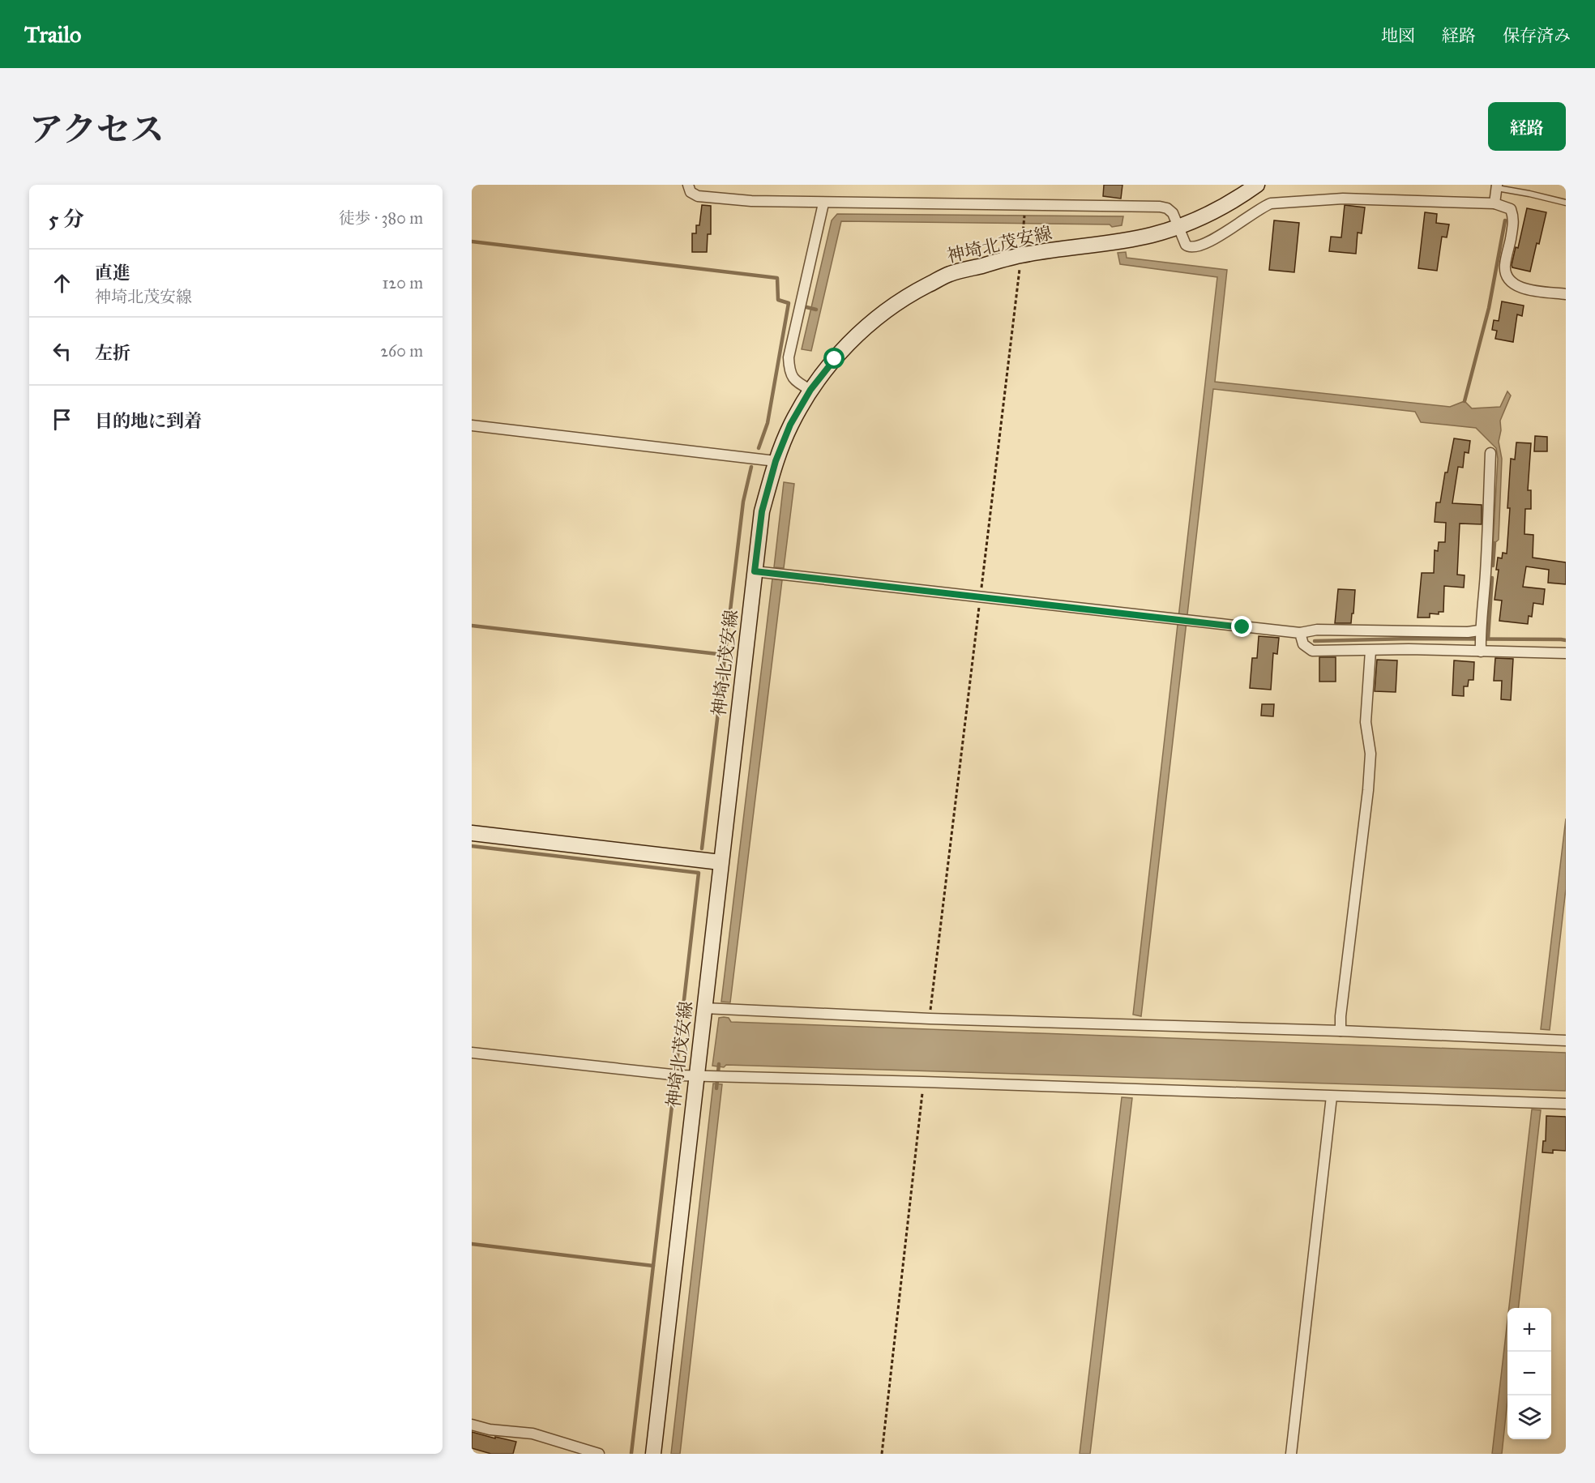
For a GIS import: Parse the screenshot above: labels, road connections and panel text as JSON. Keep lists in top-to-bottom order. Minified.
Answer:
{"streets":{"main road":["神埼北茂安線"]},"page":{"header":"Trailo","nav":["地図","経路","保存済み"],"title":"アクセス","buttons":"経路","heading":["5 分","徒歩 · 380 m"],"list":[["直進","神埼北茂安線","120 m"],["左折","260 m"],"目的地に到着"],"map_buttons":["+","−"]}}
